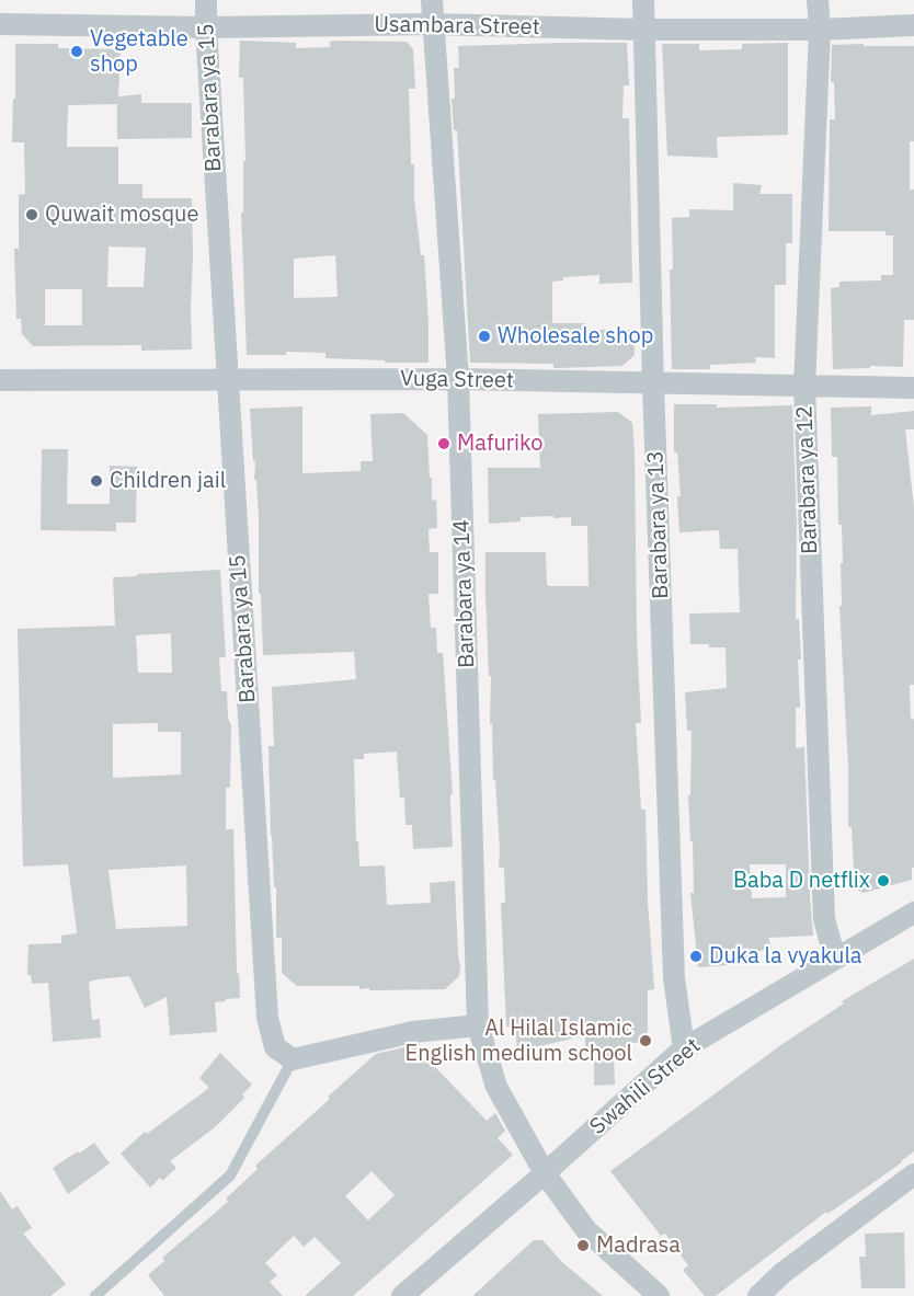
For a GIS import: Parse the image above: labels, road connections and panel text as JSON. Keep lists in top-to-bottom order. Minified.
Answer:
{"streets":{"street":["Usambara Street","Barabara ya 15","Vuga Street","Barabara ya 12","Barabara ya 13","Barabara ya 14","Swahili Street"]},"crossings":[["Usambara Street","Barabara ya 15"],["Usambara Street","Barabara ya 12"],["Usambara Street","Barabara ya 13"],["Usambara Street","Barabara ya 14"],["Barabara ya 15","Vuga Street"],["Vuga Street","Barabara ya 12"],["Vuga Street","Barabara ya 13"],["Vuga Street","Barabara ya 14"],["Barabara ya 12","Swahili Street"],["Barabara ya 13","Swahili Street"],["Barabara ya 14","Swahili Street"]],"places":["Vegetable shop","Quwait mosque","Wholesale shop","Mafuriko","Children jail","Baba D netflix","Duka la vyakula","Al Hilal Islamic English medium school","Madrasa"]}
